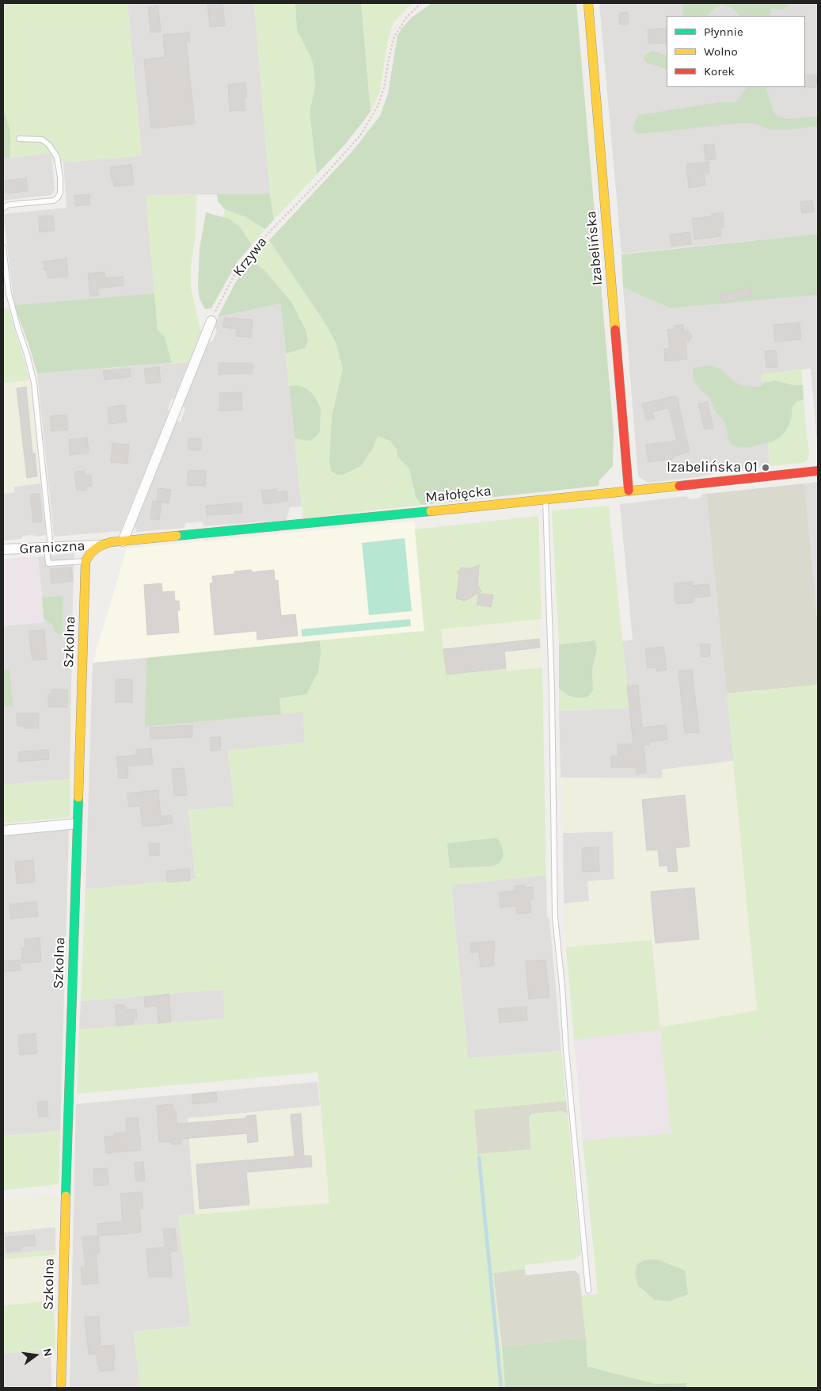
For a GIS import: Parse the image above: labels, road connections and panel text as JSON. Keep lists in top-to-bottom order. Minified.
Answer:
{"streets":{"street":["Izabelińska","Małołęcka","Graniczna","Szkolna"],"path":["Krzywa"]},"crossings":[["Izabelińska","Małołęcka"],["Małołęcka","Graniczna"]],"places":["Izabelińska 01"],"legend":["Płynnie","Wolno","Korek"],"north":"right"}
